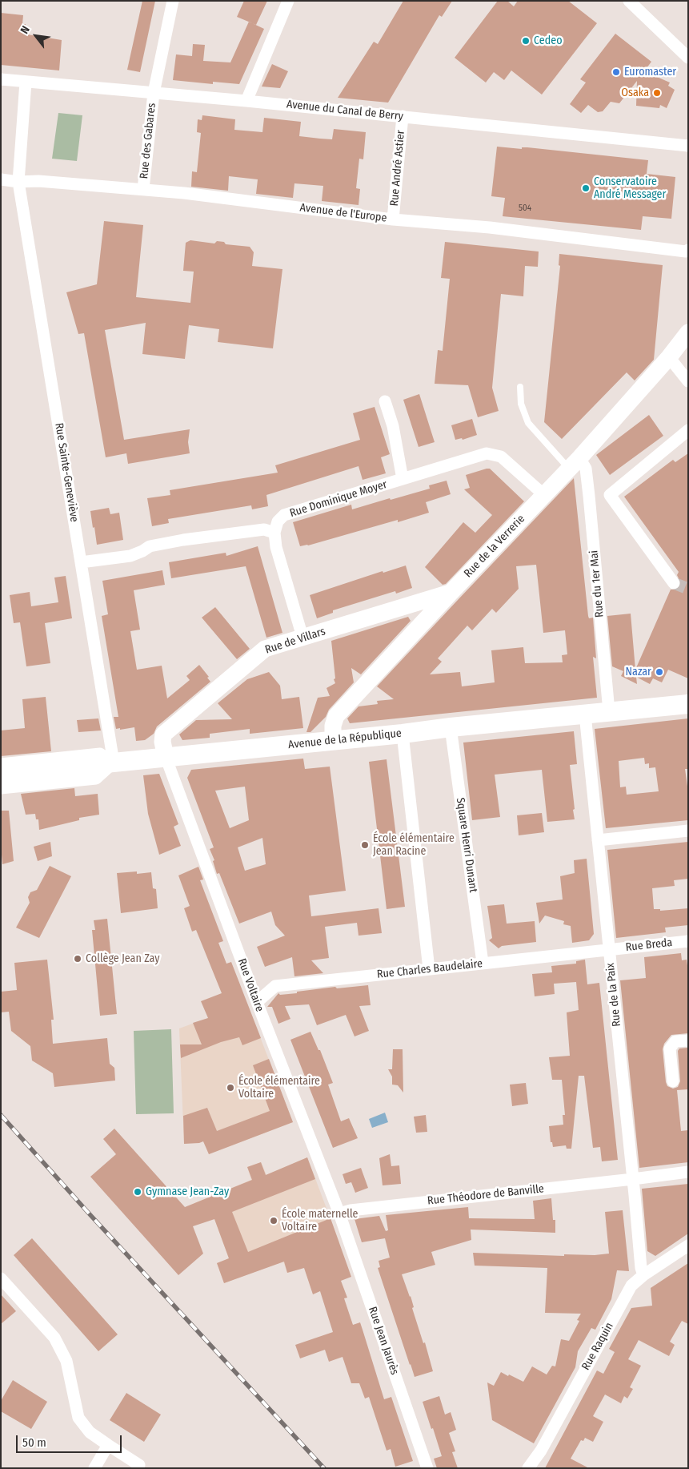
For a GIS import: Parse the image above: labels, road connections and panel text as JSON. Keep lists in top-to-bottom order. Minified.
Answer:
{"streets":{"main road":["Rue de la Verrerie","Rue de Villars","Avenue de la République"],"street":["Avenue du Canal de Berry","Rue des Gabares","Rue André Astier","Avenue de l'Europe","Rue Sainte-Geneviève","Rue Dominique Moyer","Rue du 1er Mai","Square Henri Dunant","Rue Breda","Rue Charles Baudelaire","Rue Voltaire","Rue de la Paix","Rue Théodore de Banville","Rue Jean Jaurès","Rue Raquin"]},"crossings":[["Avenue du Canal de Berry","Rue des Gabares"],["Avenue du Canal de Berry","Rue André Astier"],["Avenue du Canal de Berry","Rue Sainte-Geneviève"],["Rue des Gabares","Avenue de l'Europe"],["Rue André Astier","Avenue de l'Europe"],["Avenue de l'Europe","Rue Sainte-Geneviève"],["Rue Sainte-Geneviève","Avenue de la République"],["Rue Dominique Moyer","Rue de la Verrerie"],["Rue de la Verrerie","Rue du 1er Mai"],["Rue de la Verrerie","Rue de Villars"],["Rue de la Verrerie","Avenue de la République"],["Rue du 1er Mai","Avenue de la République"],["Rue de Villars","Avenue de la République"],["Rue de Villars","Rue Voltaire"],["Avenue de la République","Square Henri Dunant"],["Avenue de la République","Rue Voltaire"],["Avenue de la République","Rue de la Paix"],["Square Henri Dunant","Rue Charles Baudelaire"],["Rue Breda","Rue Charles Baudelaire"],["Rue Breda","Rue de la Paix"],["Rue Charles Baudelaire","Rue Voltaire"],["Rue Charles Baudelaire","Rue de la Paix"],["Rue Voltaire","Rue Théodore de Banville"],["Rue Voltaire","Rue Jean Jaurès"],["Rue de la Paix","Rue Théodore de Banville"],["Rue de la Paix","Rue Raquin"],["Rue Théodore de Banville","Rue Jean Jaurès"]],"places":["Cedeo","Euromaster","Osaka","Conservatoire André Messager","Nazar","École élémentaire Jean Racine","Collège Jean Zay","École élémentaire Voltaire","Gymnase Jean-Zay","École maternelle Voltaire"],"house_numbers":["504"],"scale_bar":"50 m","north":"top left"}
